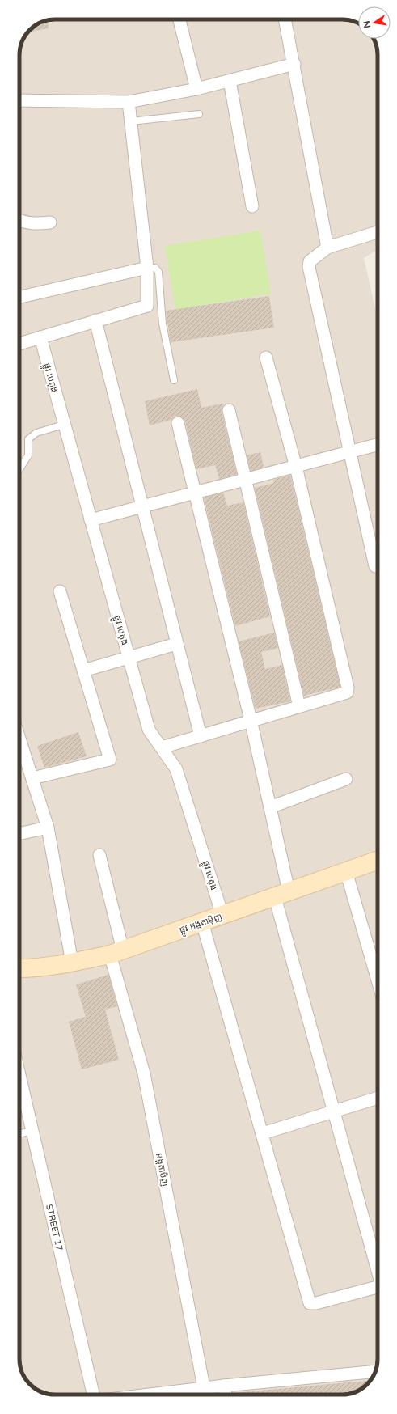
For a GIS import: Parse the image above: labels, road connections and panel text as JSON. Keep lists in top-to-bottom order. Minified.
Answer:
{"streets":{"street":["ផ្លូវ បេតុង","ផ្លូវ អង្តតាម៉ិញ","អង្គតាមិញ","STREET 17"]},"crossings":[["ផ្លូវ បេតុង","ផ្លូវ អង្តតាម៉ិញ"],["ផ្លូវ អង្តតាម៉ិញ","អង្គតាមិញ"]],"north":"left"}
